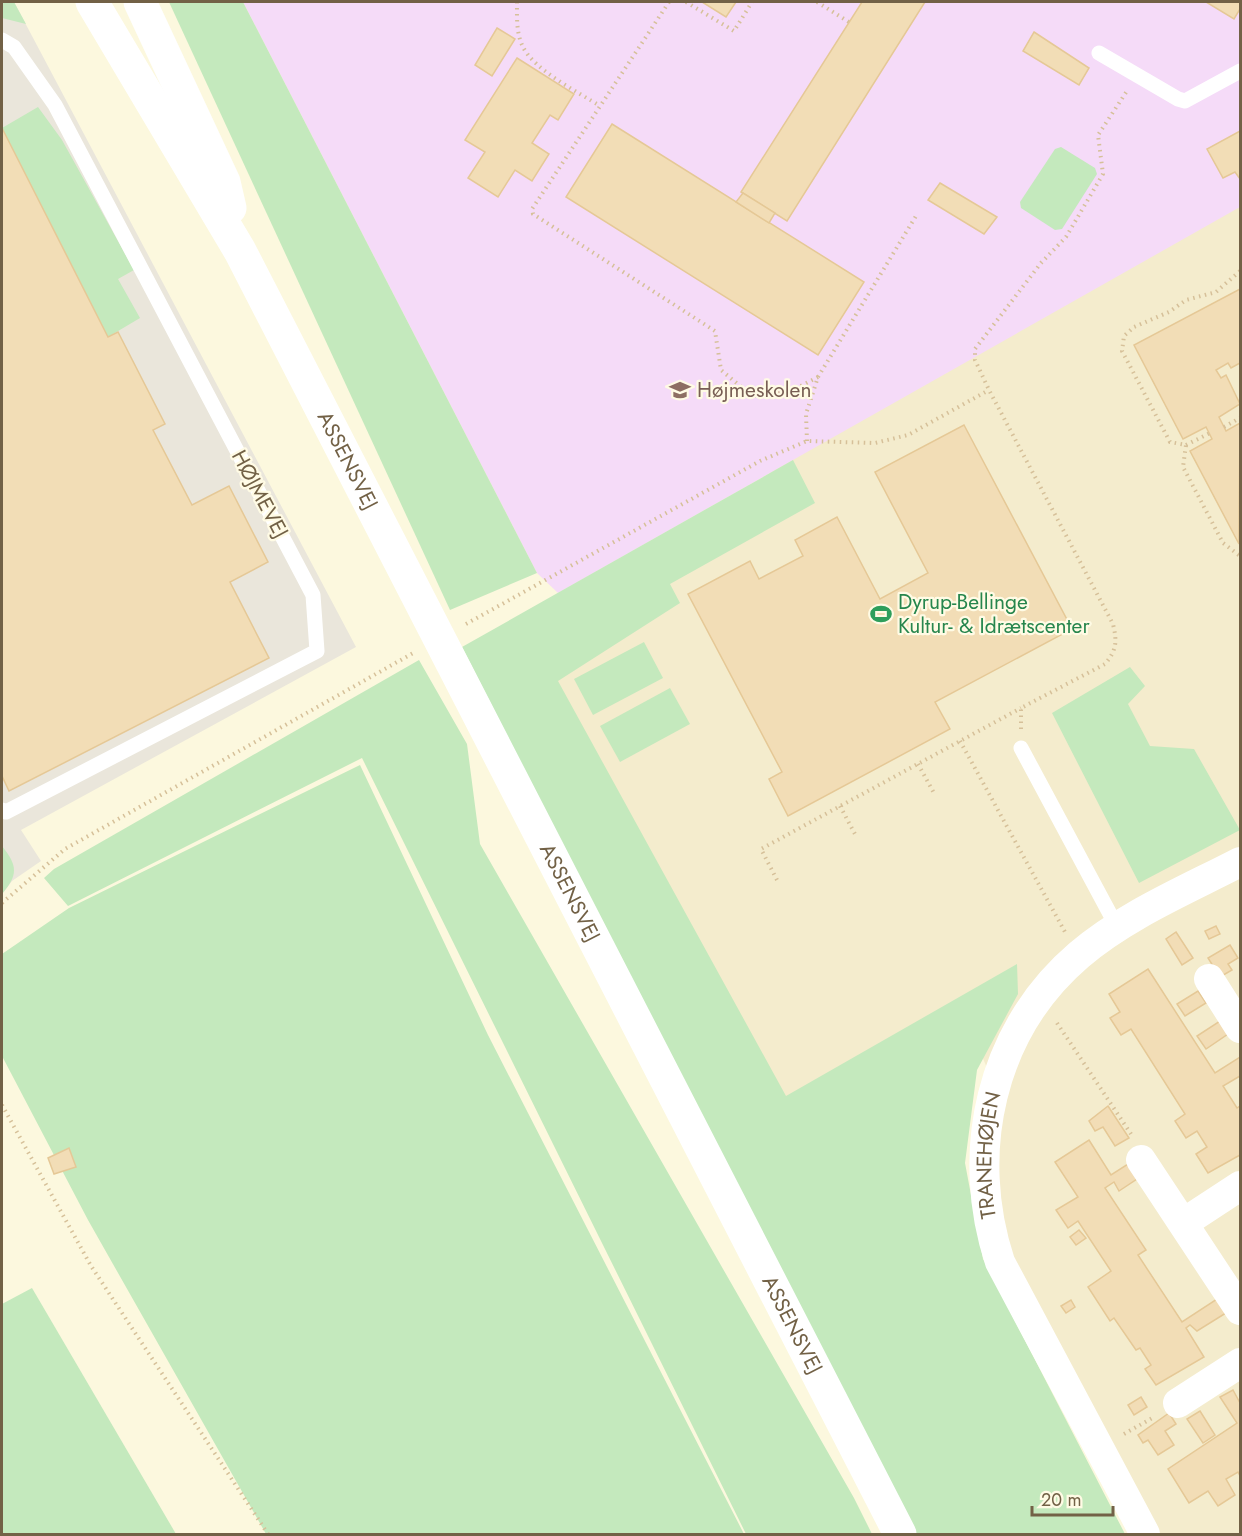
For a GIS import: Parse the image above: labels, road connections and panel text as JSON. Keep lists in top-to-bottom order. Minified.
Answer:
{"streets":{"main road":["ASSENSVEJ"],"street":["TRANEHØJEN"],"lane":["HØJMEVEJ"]},"places":{"school or university":["Højmeskolen"],"sports":["Dyrup-Bellinge Kultur- & Idrætscenter"]},"scale_bar":"20 m"}
